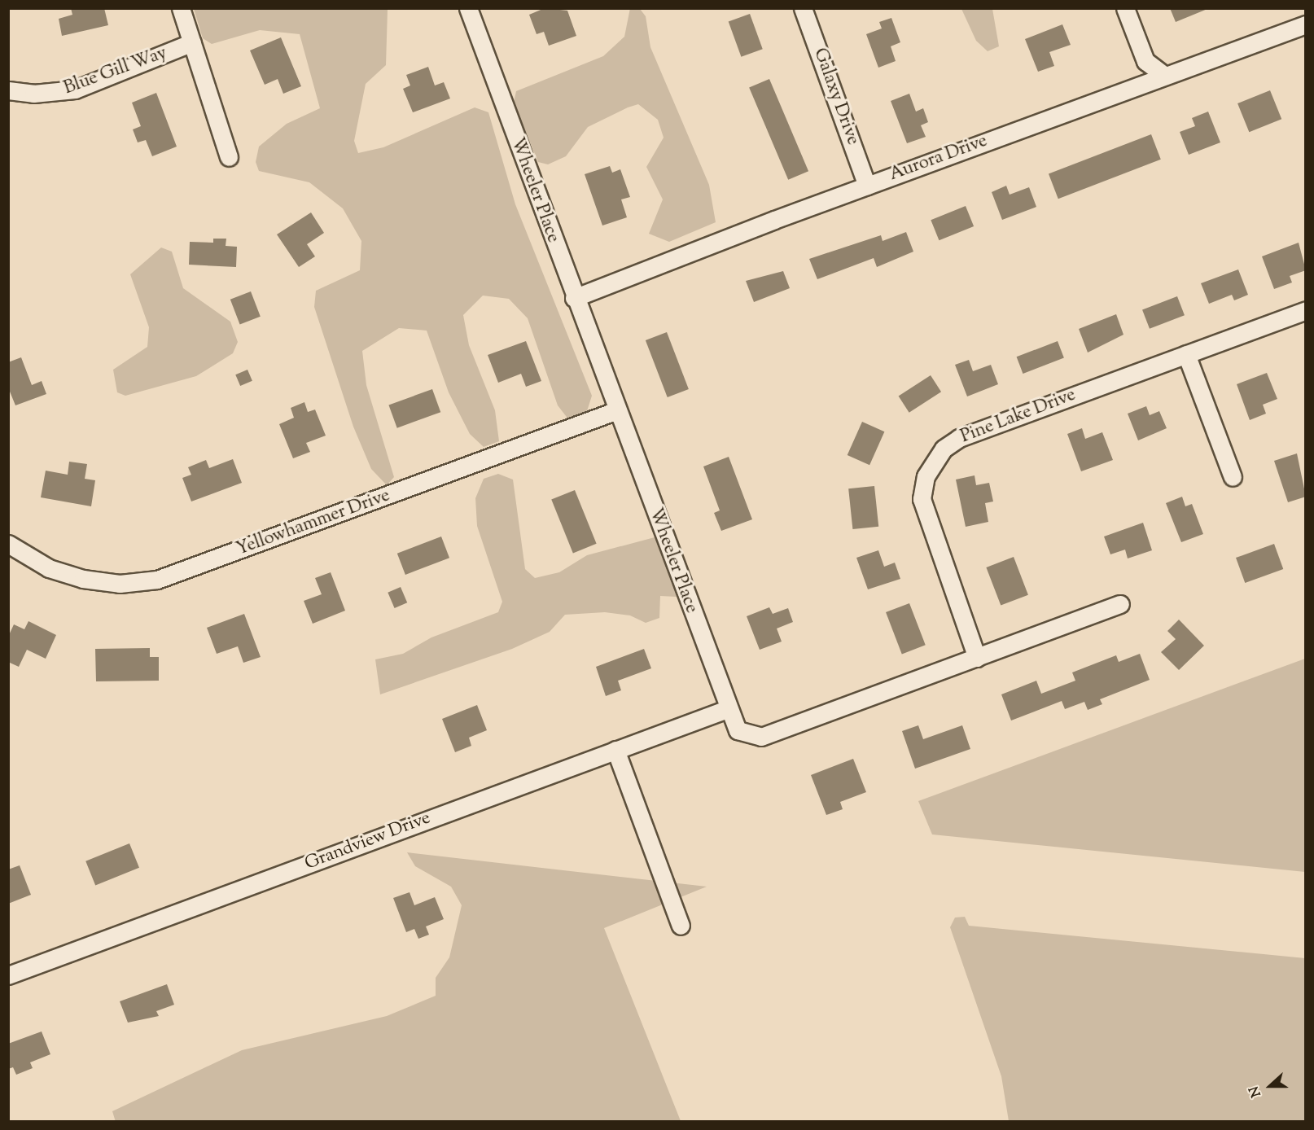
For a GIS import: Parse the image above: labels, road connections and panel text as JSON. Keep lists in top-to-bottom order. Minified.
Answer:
{"streets":{"street":["Blue Gill Way","Galaxy Drive","Aurora Drive","Wheeler Place","Pine Lake Drive","Yellowhammer Drive","Grandview Drive"]},"crossings":[["Galaxy Drive","Aurora Drive"],["Aurora Drive","Wheeler Place"],["Wheeler Place","Pine Lake Drive"],["Wheeler Place","Yellowhammer Drive"],["Wheeler Place","Grandview Drive"]],"north":"left"}
